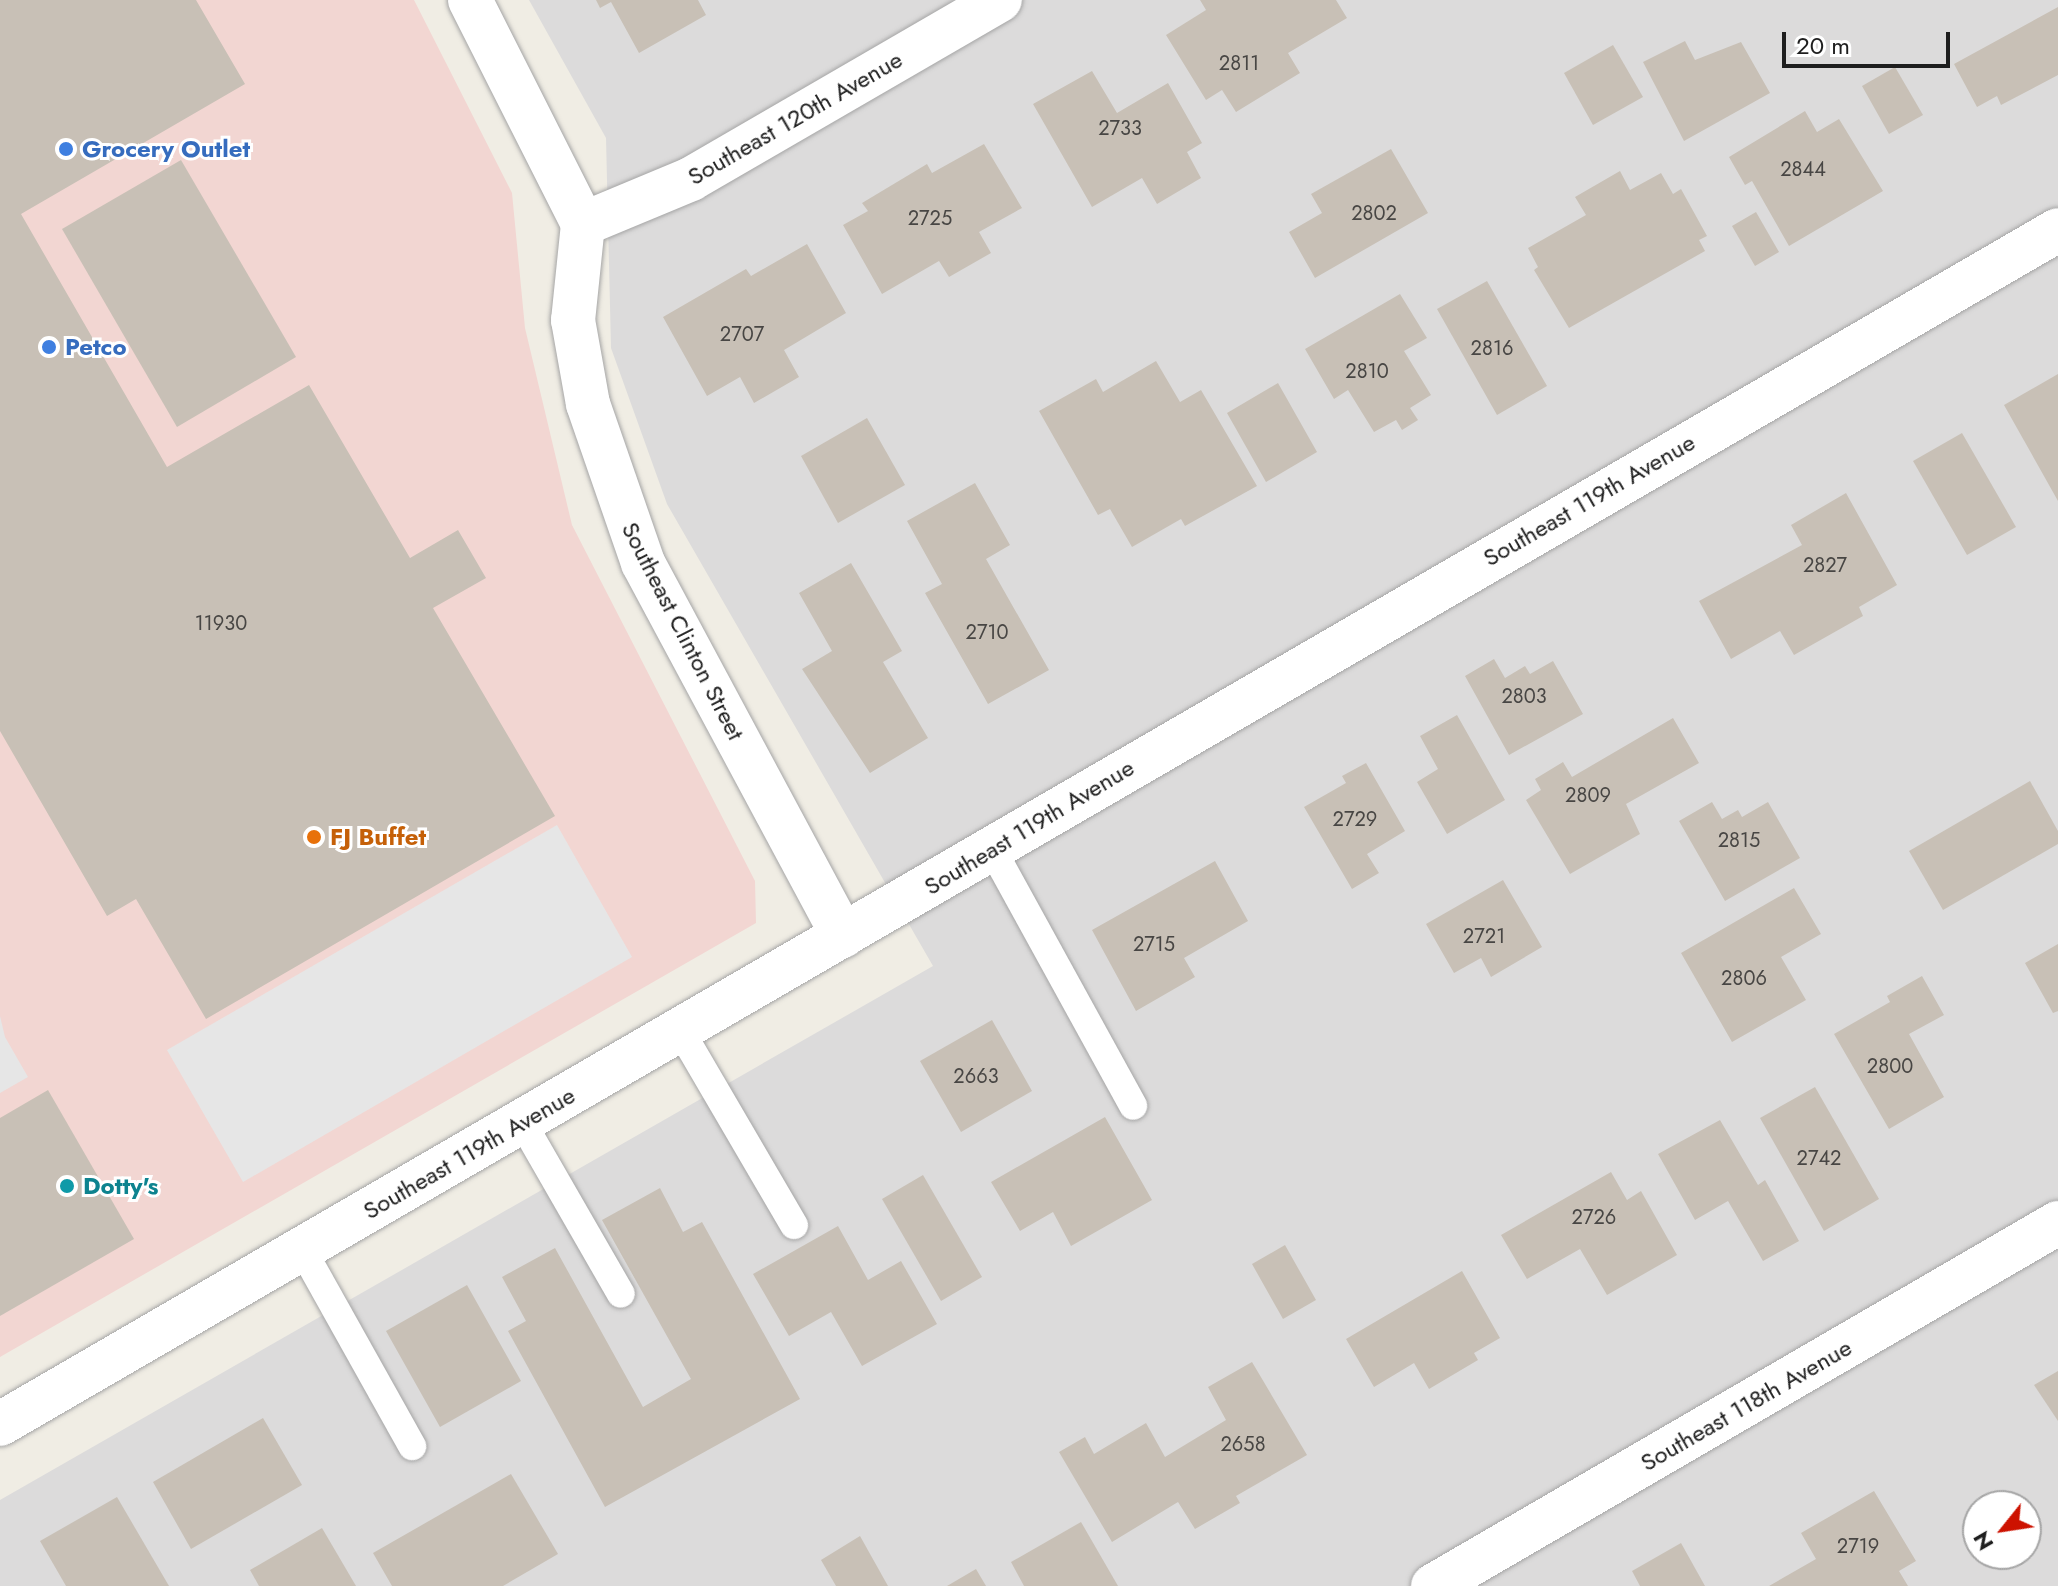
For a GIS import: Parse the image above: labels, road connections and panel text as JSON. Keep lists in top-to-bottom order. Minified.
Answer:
{"streets":{"street":["Southeast 120th Avenue","Southeast 119th Avenue","Southeast Clinton Street","Southeast 118th Avenue"]},"crossings":[["Southeast 120th Avenue","Southeast Clinton Street"],["Southeast 119th Avenue","Southeast Clinton Street"]],"places":["Grocery Outlet","Petco","FJ Buffet","Dotty's"],"house_numbers":["2811","2733","2844","2802","2725","2707","2816","2810","2827","11930","2710","2803","2809","2729","2815","2721","2715","2806","2800","2663","2742","2726","2658","2719"],"scale_bar":"20 m","north":"bottom left"}
